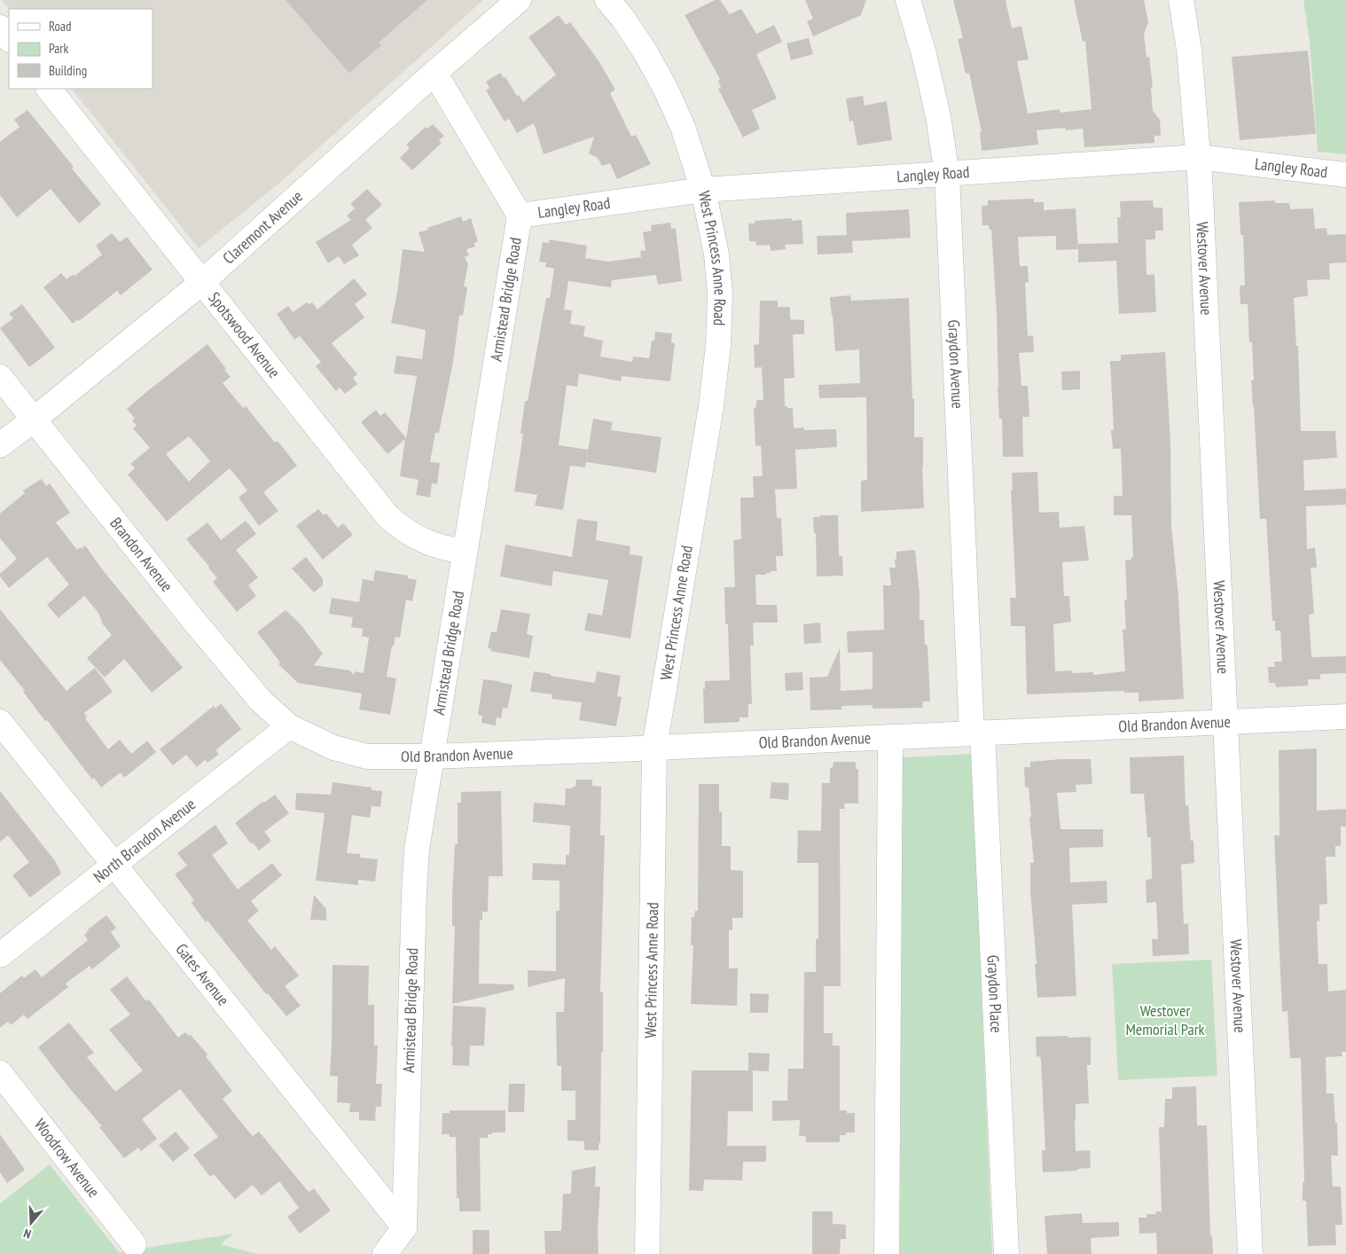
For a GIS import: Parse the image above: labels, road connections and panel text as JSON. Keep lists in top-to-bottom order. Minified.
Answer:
{"streets":{"street":["Langley Road","Claremont Avenue","West Princess Anne Road","Westover Avenue","Armistead Bridge Road","Spotswood Avenue","Graydon Avenue","Brandon Avenue","Old Brandon Avenue","North Brandon Avenue","Gates Avenue","Graydon Place","Woodrow Avenue"]},"crossings":[["Langley Road","West Princess Anne Road"],["Langley Road","Westover Avenue"],["Langley Road","Armistead Bridge Road"],["Langley Road","Graydon Avenue"],["Claremont Avenue","Armistead Bridge Road"],["Claremont Avenue","Spotswood Avenue"],["Claremont Avenue","Brandon Avenue"],["West Princess Anne Road","Old Brandon Avenue"],["Westover Avenue","Old Brandon Avenue"],["Armistead Bridge Road","Spotswood Avenue"],["Armistead Bridge Road","Old Brandon Avenue"],["Armistead Bridge Road","Gates Avenue"],["Graydon Avenue","Old Brandon Avenue"],["Graydon Avenue","Graydon Place"],["Brandon Avenue","Old Brandon Avenue"],["Brandon Avenue","North Brandon Avenue"],["Old Brandon Avenue","North Brandon Avenue"],["Old Brandon Avenue","Graydon Place"],["North Brandon Avenue","Gates Avenue"]],"parks":["Westover Memorial Park"],"legend":["Road","Park","Building"],"north":"bottom"}
